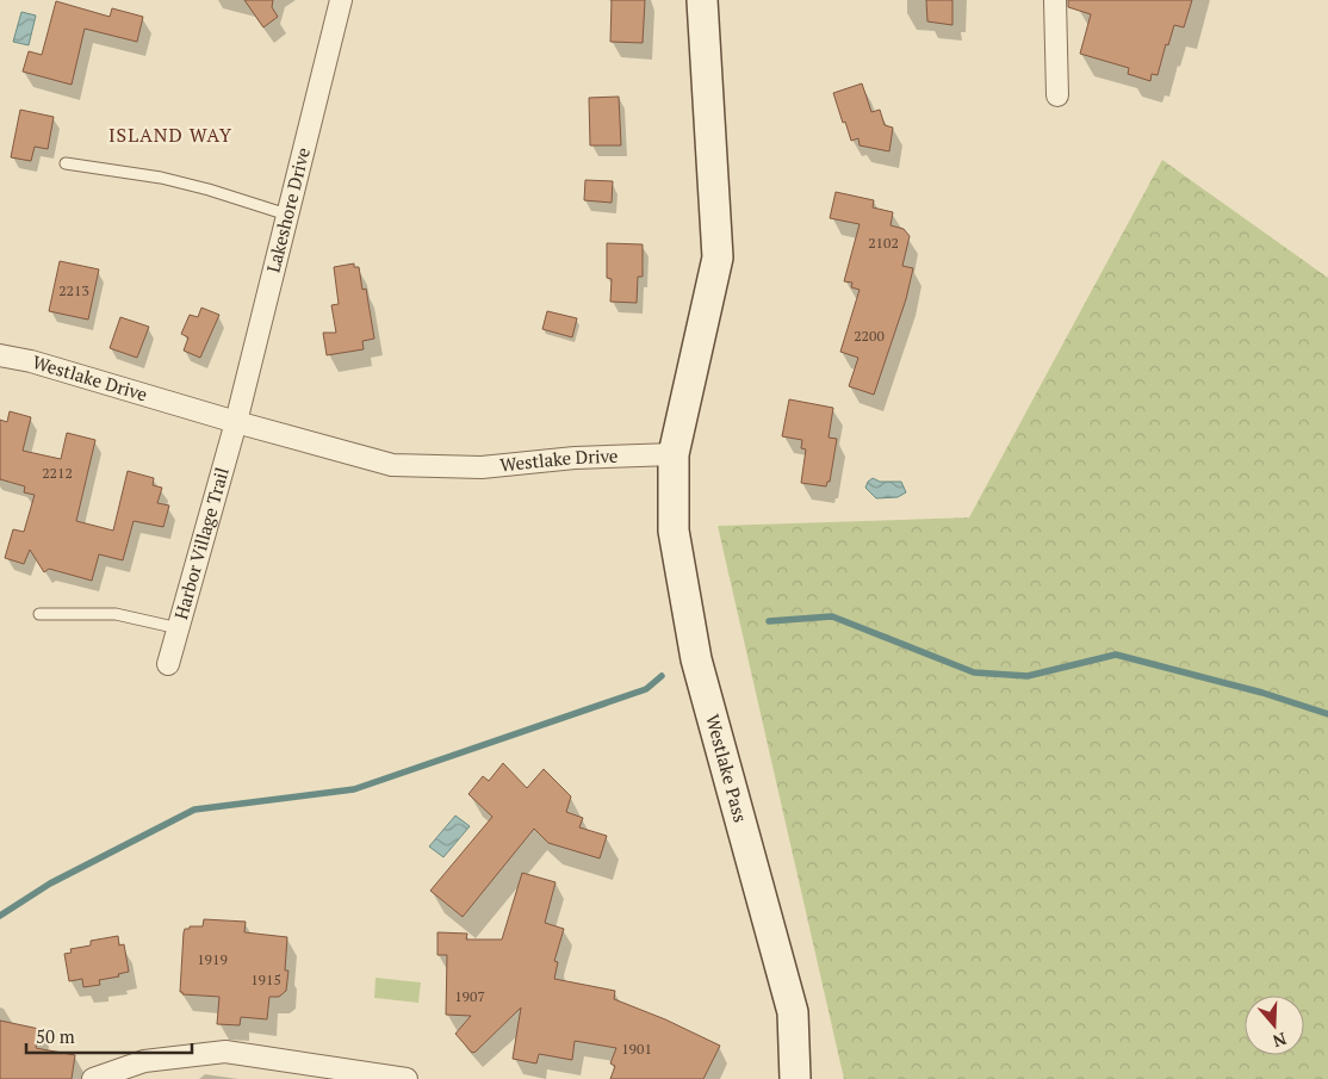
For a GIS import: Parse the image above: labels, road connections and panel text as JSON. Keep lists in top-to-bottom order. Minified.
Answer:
{"streets":{"street":["Lakeshore Drive","Westlake Drive","Harbor Village Trail","Westlake Pass"]},"crossings":[["Lakeshore Drive","Westlake Drive"],["Lakeshore Drive","Harbor Village Trail"],["Westlake Drive","Harbor Village Trail"],["Westlake Drive","Westlake Pass"]],"districts":["ISLAND WAY"],"house_numbers":["2102","2213","2200","2212","1919","1915","1907","1901"],"scale_bar":"50 m","north":"bottom"}
